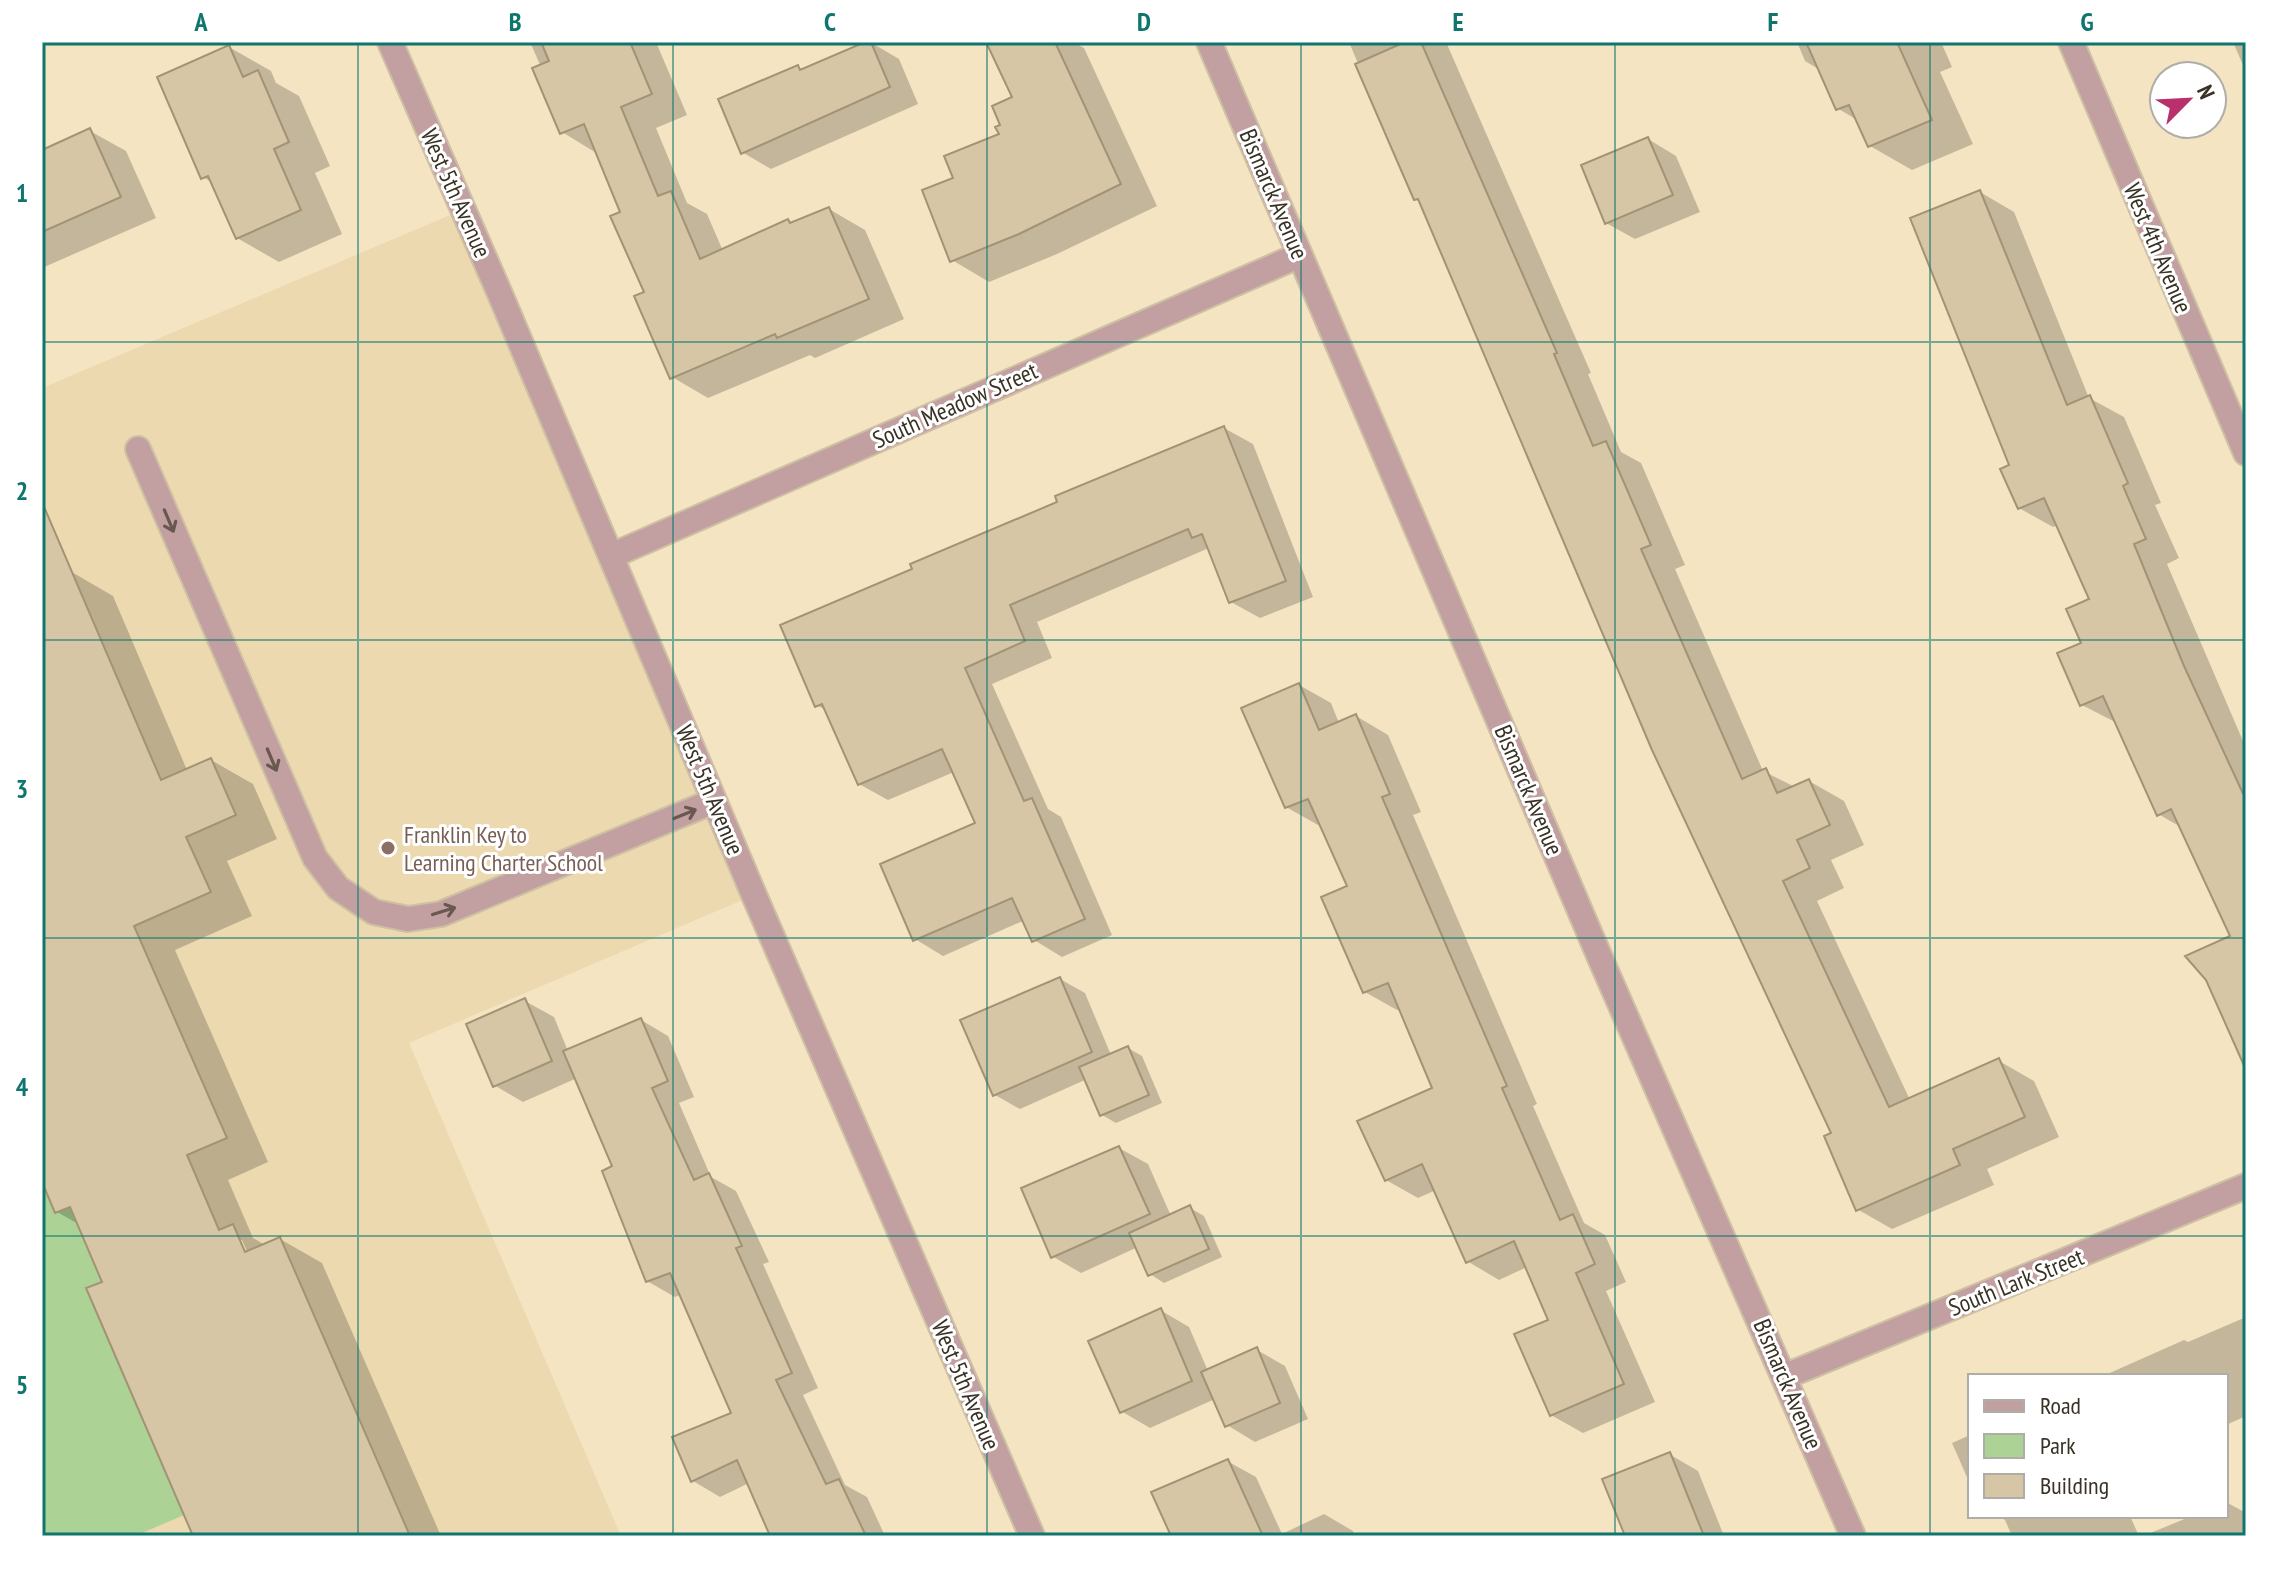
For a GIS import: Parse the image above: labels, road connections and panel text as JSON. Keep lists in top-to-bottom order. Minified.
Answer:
{"streets":{"street":["West 5th Avenue","Bismarck Avenue","West 4th Avenue","South Meadow Street","South Lark Street"]},"crossings":[["West 5th Avenue","South Meadow Street"],["Bismarck Avenue","South Meadow Street"],["Bismarck Avenue","South Lark Street"]],"places":["Franklin Key to Learning Charter School"],"legend":["Road","Park","Building"],"north":"top right","grid":{"columns":["A","B","C","D","E","F","G"],"rows":["1","2","3","4","5"]}}
